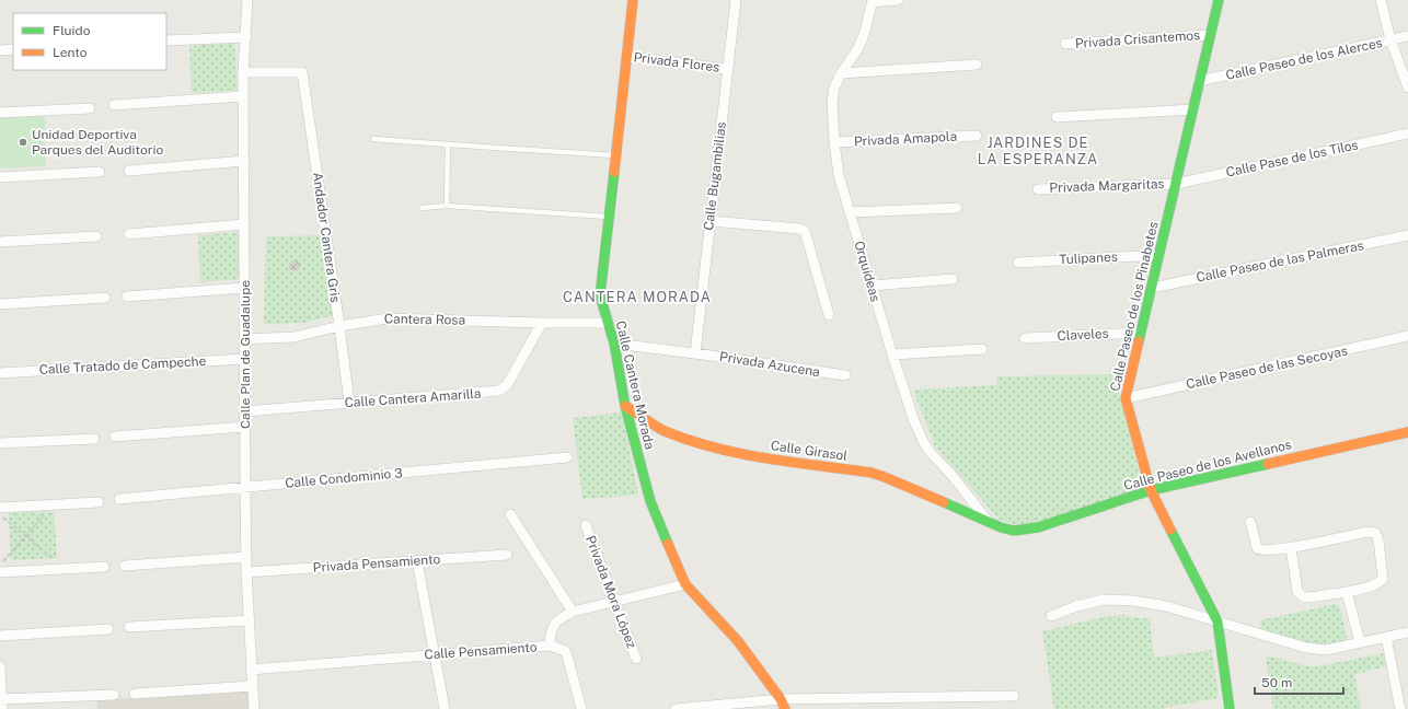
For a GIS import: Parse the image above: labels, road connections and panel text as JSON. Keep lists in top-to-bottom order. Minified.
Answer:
{"streets":{"street":["Privada Crisantemos","Calle Paseo de los Alerces","Privada Flores","Privada Amapola","Calle Pase de los Tilos","Calle Bugambilias","Privada Margaritas","Andador Cantera Gris","Tulipanes","Calle Paseo de las Palmeras","Orquídeas","Calle Paseo de los Pinabetes","Cantera Rosa","Claveles","Calle Plan de Guadalupe","Privada Azucena","Calle Tratado de Campeche","Calle Paseo de las Secoyas","Calle Cantera Morada","Calle Cantera Amarilla","Calle Girasol","Calle Paseo de los Avellanos","Calle Condominio 3","Privada Pensamiento","Privada Mora López","Calle Pensamiento"]},"crossings":[["Privada Crisantemos","Calle Paseo de los Pinabetes"],["Calle Paseo de los Alerces","Calle Paseo de los Pinabetes"],["Privada Flores","Calle Bugambilias"],["Privada Flores","Calle Cantera Morada"],["Privada Amapola","Orquídeas"],["Calle Pase de los Tilos","Privada Margaritas"],["Calle Pase de los Tilos","Calle Paseo de los Pinabetes"],["Calle Bugambilias","Privada Azucena"],["Privada Margaritas","Calle Paseo de los Pinabetes"],["Andador Cantera Gris","Cantera Rosa"],["Andador Cantera Gris","Calle Plan de Guadalupe"],["Andador Cantera Gris","Calle Cantera Amarilla"],["Tulipanes","Calle Paseo de los Pinabetes"],["Calle Paseo de las Palmeras","Calle Paseo de los Pinabetes"],["Orquídeas","Calle Girasol"],["Orquídeas","Calle Paseo de los Avellanos"],["Calle Paseo de los Pinabetes","Claveles"],["Calle Paseo de los Pinabetes","Calle Paseo de las Secoyas"],["Calle Paseo de los Pinabetes","Calle Paseo de los Avellanos"],["Cantera Rosa","Calle Plan de Guadalupe"],["Cantera Rosa","Calle Cantera Morada"],["Cantera Rosa","Calle Cantera Amarilla"],["Calle Plan de Guadalupe","Calle Tratado de Campeche"],["Calle Plan de Guadalupe","Calle Cantera Amarilla"],["Calle Plan de Guadalupe","Calle Condominio 3"],["Calle Plan de Guadalupe","Privada Pensamiento"],["Calle Plan de Guadalupe","Calle Pensamiento"],["Privada Azucena","Calle Cantera Morada"],["Calle Cantera Morada","Calle Girasol"],["Calle Cantera Morada","Calle Pensamiento"],["Calle Girasol","Calle Paseo de los Avellanos"],["Privada Mora López","Calle Pensamiento"]],"districts":["JARDINES DE LA ESPERANZA","CANTERA MORADA"],"places":["Unidad Deportiva Parques del Auditorio"],"legend":["Fluido","Lento"],"scale_bar":"50 m"}
